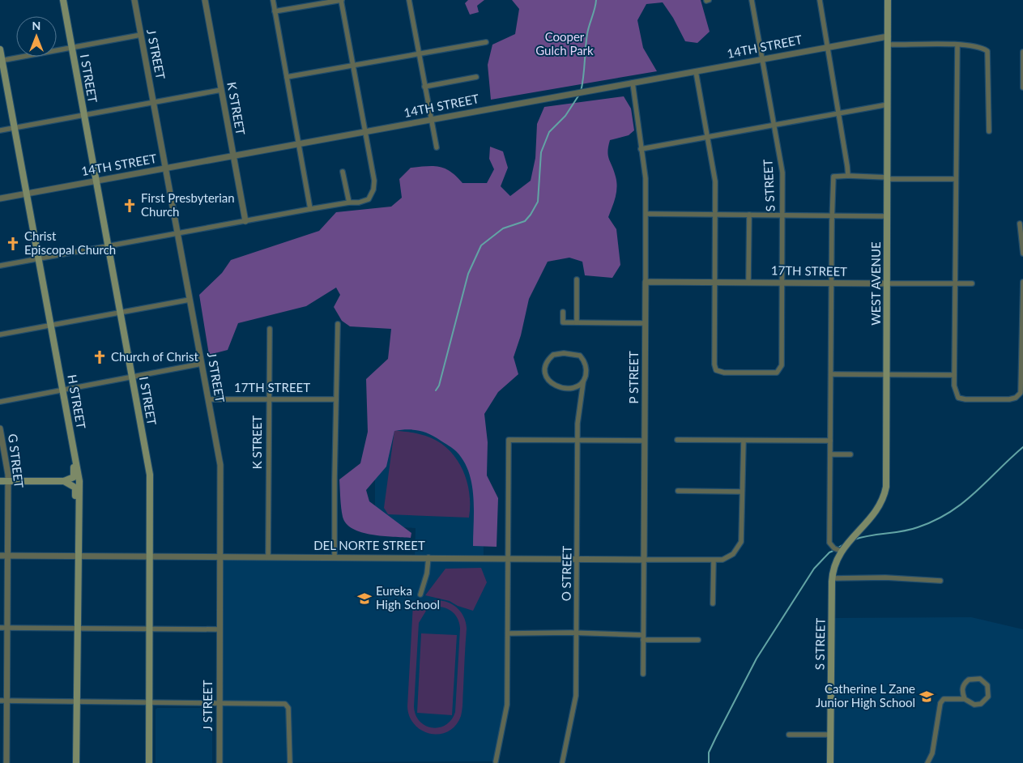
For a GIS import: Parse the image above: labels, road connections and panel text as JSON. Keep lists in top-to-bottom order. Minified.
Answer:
{"streets":{"main road":["I STREET","S STREET","WEST AVENUE","H STREET"],"street":["14TH STREET","J STREET","K STREET","17TH STREET","P STREET","G STREET","DEL NORTE STREET","O STREET"]},"crossings":[["14TH STREET","J STREET"],["14TH STREET","I STREET"],["14TH STREET","K STREET"],["14TH STREET","S STREET"],["14TH STREET","WEST AVENUE"],["14TH STREET","P STREET"],["14TH STREET","H STREET"],["J STREET","17TH STREET"],["J STREET","DEL NORTE STREET"],["I STREET","DEL NORTE STREET"],["K STREET","17TH STREET"],["K STREET","DEL NORTE STREET"],["S STREET","17TH STREET"],["S STREET","WEST AVENUE"],["17TH STREET","WEST AVENUE"],["17TH STREET","P STREET"],["P STREET","DEL NORTE STREET"],["H STREET","DEL NORTE STREET"],["G STREET","DEL NORTE STREET"],["DEL NORTE STREET","O STREET"]],"parks":["Cooper Gulch Park"],"places":{"church":["First Presbyterian Church","Christ Episcopal Church","Church of Christ"],"school or university":["Eureka High School","Catherine L Zane Junior High School"]},"north":"top"}
